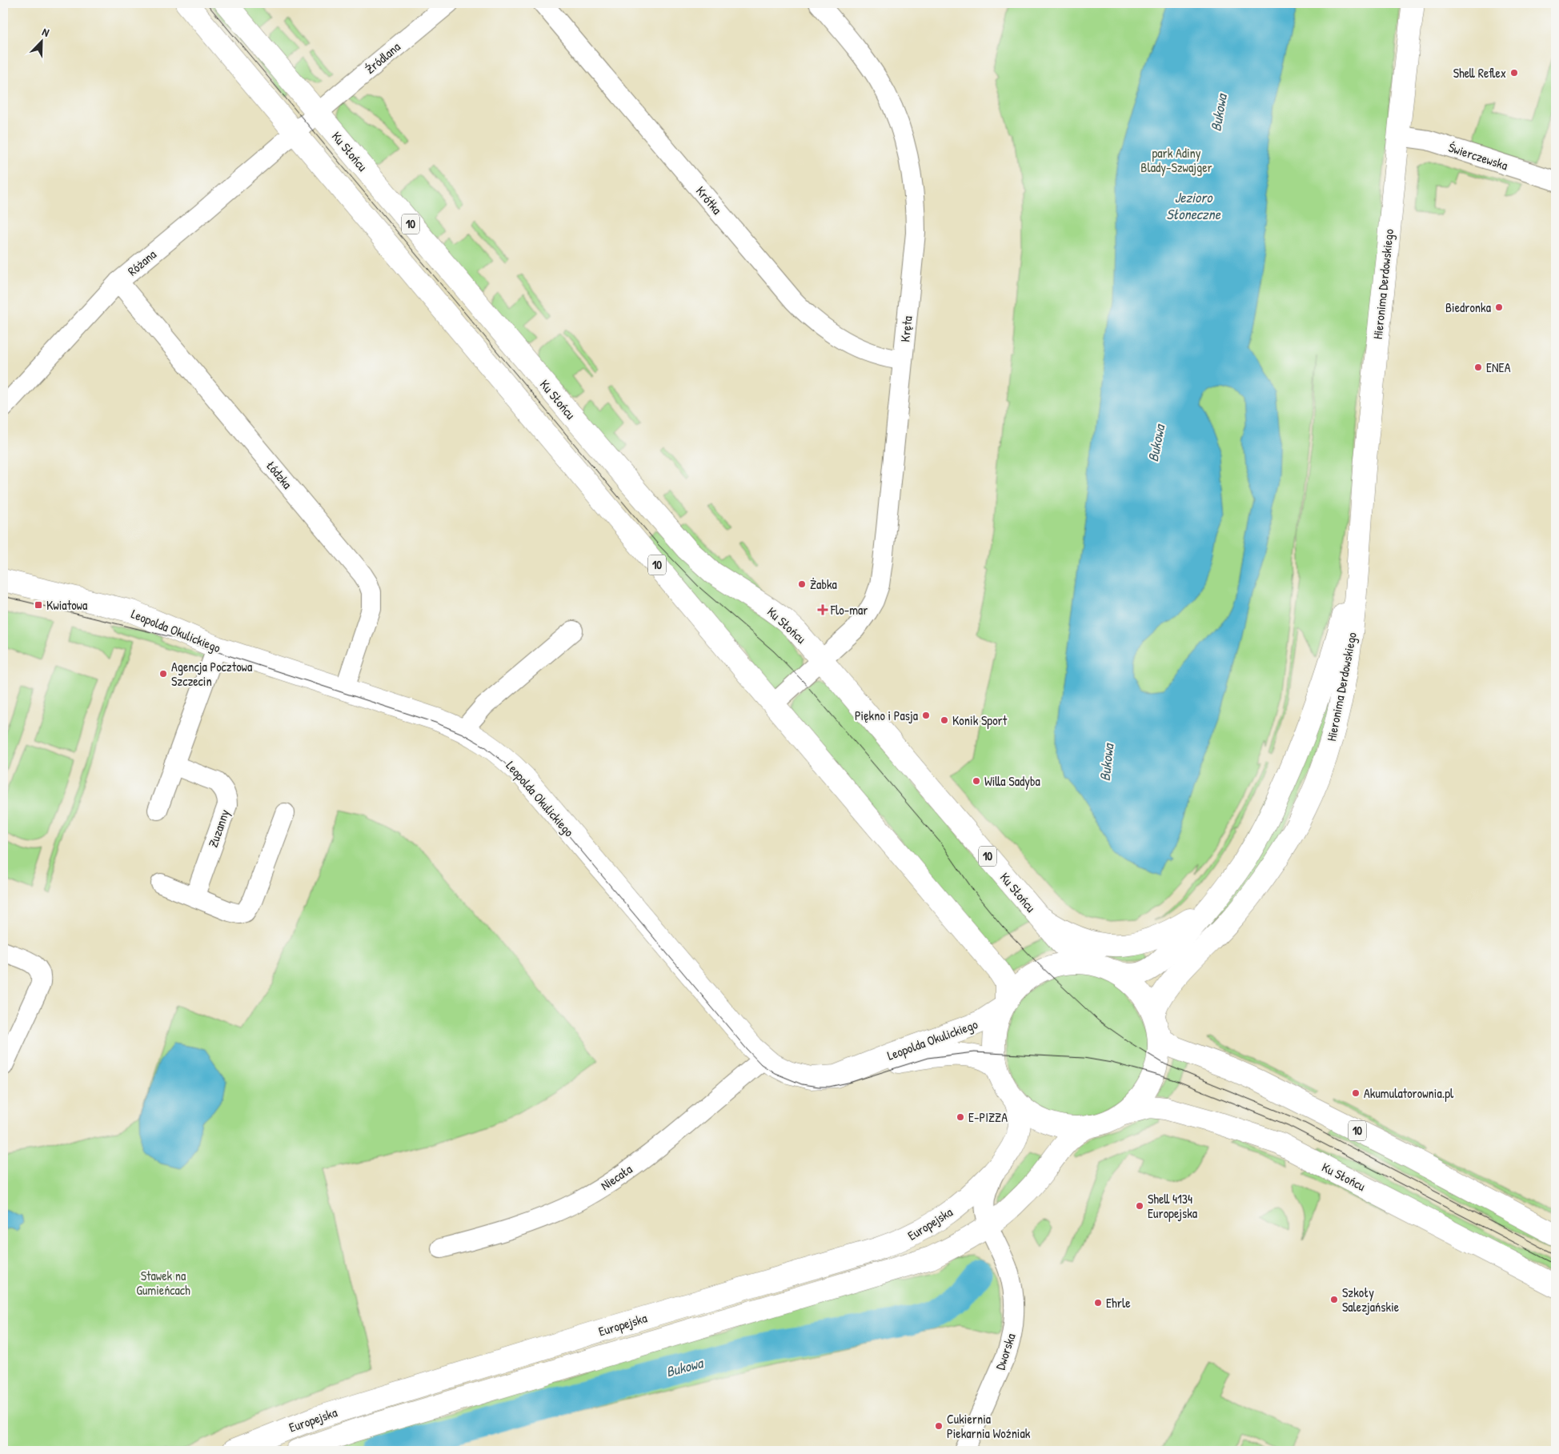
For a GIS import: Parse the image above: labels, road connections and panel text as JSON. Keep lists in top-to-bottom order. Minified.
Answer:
{"streets":{"main road":["Ku Słońcu","10","Hieronima Derdowskiego","Leopolda Okulickiego","Europejska"],"street":["Źródlana","Świerczewska","Krótka","Różana","Kręta","Łódzka","Zuzanny","Niecała","Dworska"]},"crossings":[["Źródlana","Ku Słońcu"],["Ku Słońcu","10"],["Ku Słońcu","Hieronima Derdowskiego"],["Ku Słońcu","Kręta"],["Świerczewska","Hieronima Derdowskiego"],["Krótka","Kręta"],["10","Różana"],["10","Hieronima Derdowskiego"],["10","Leopolda Okulickiego"],["10","Europejska"],["Różana","Łódzka"],["Łódzka","Leopolda Okulickiego"],["Leopolda Okulickiego","Niecała"],["Europejska","Dworska"]],"water":["Bukowa","Jezioro Słoneczne"],"parks":["park Adiny Blady-Szwajger","Stawek na Gumieńcach"],"places":{"other":["Shell Reflex","Biedronka","ENEA","Żabka","Agencja Pocztowa Szczecin","Piękno i Pasja","Konik Sport","Willa Sadyba","Akumulatorownia.pl","E-PIZZA","Shell 4134 Europejska","Szkoły Salezjańskie","Ehrle","Cukiernia Piekarnia Woźniak"],"transit":["Kwiatowa"],"health":["Flo-mar"]},"north":"top right"}
